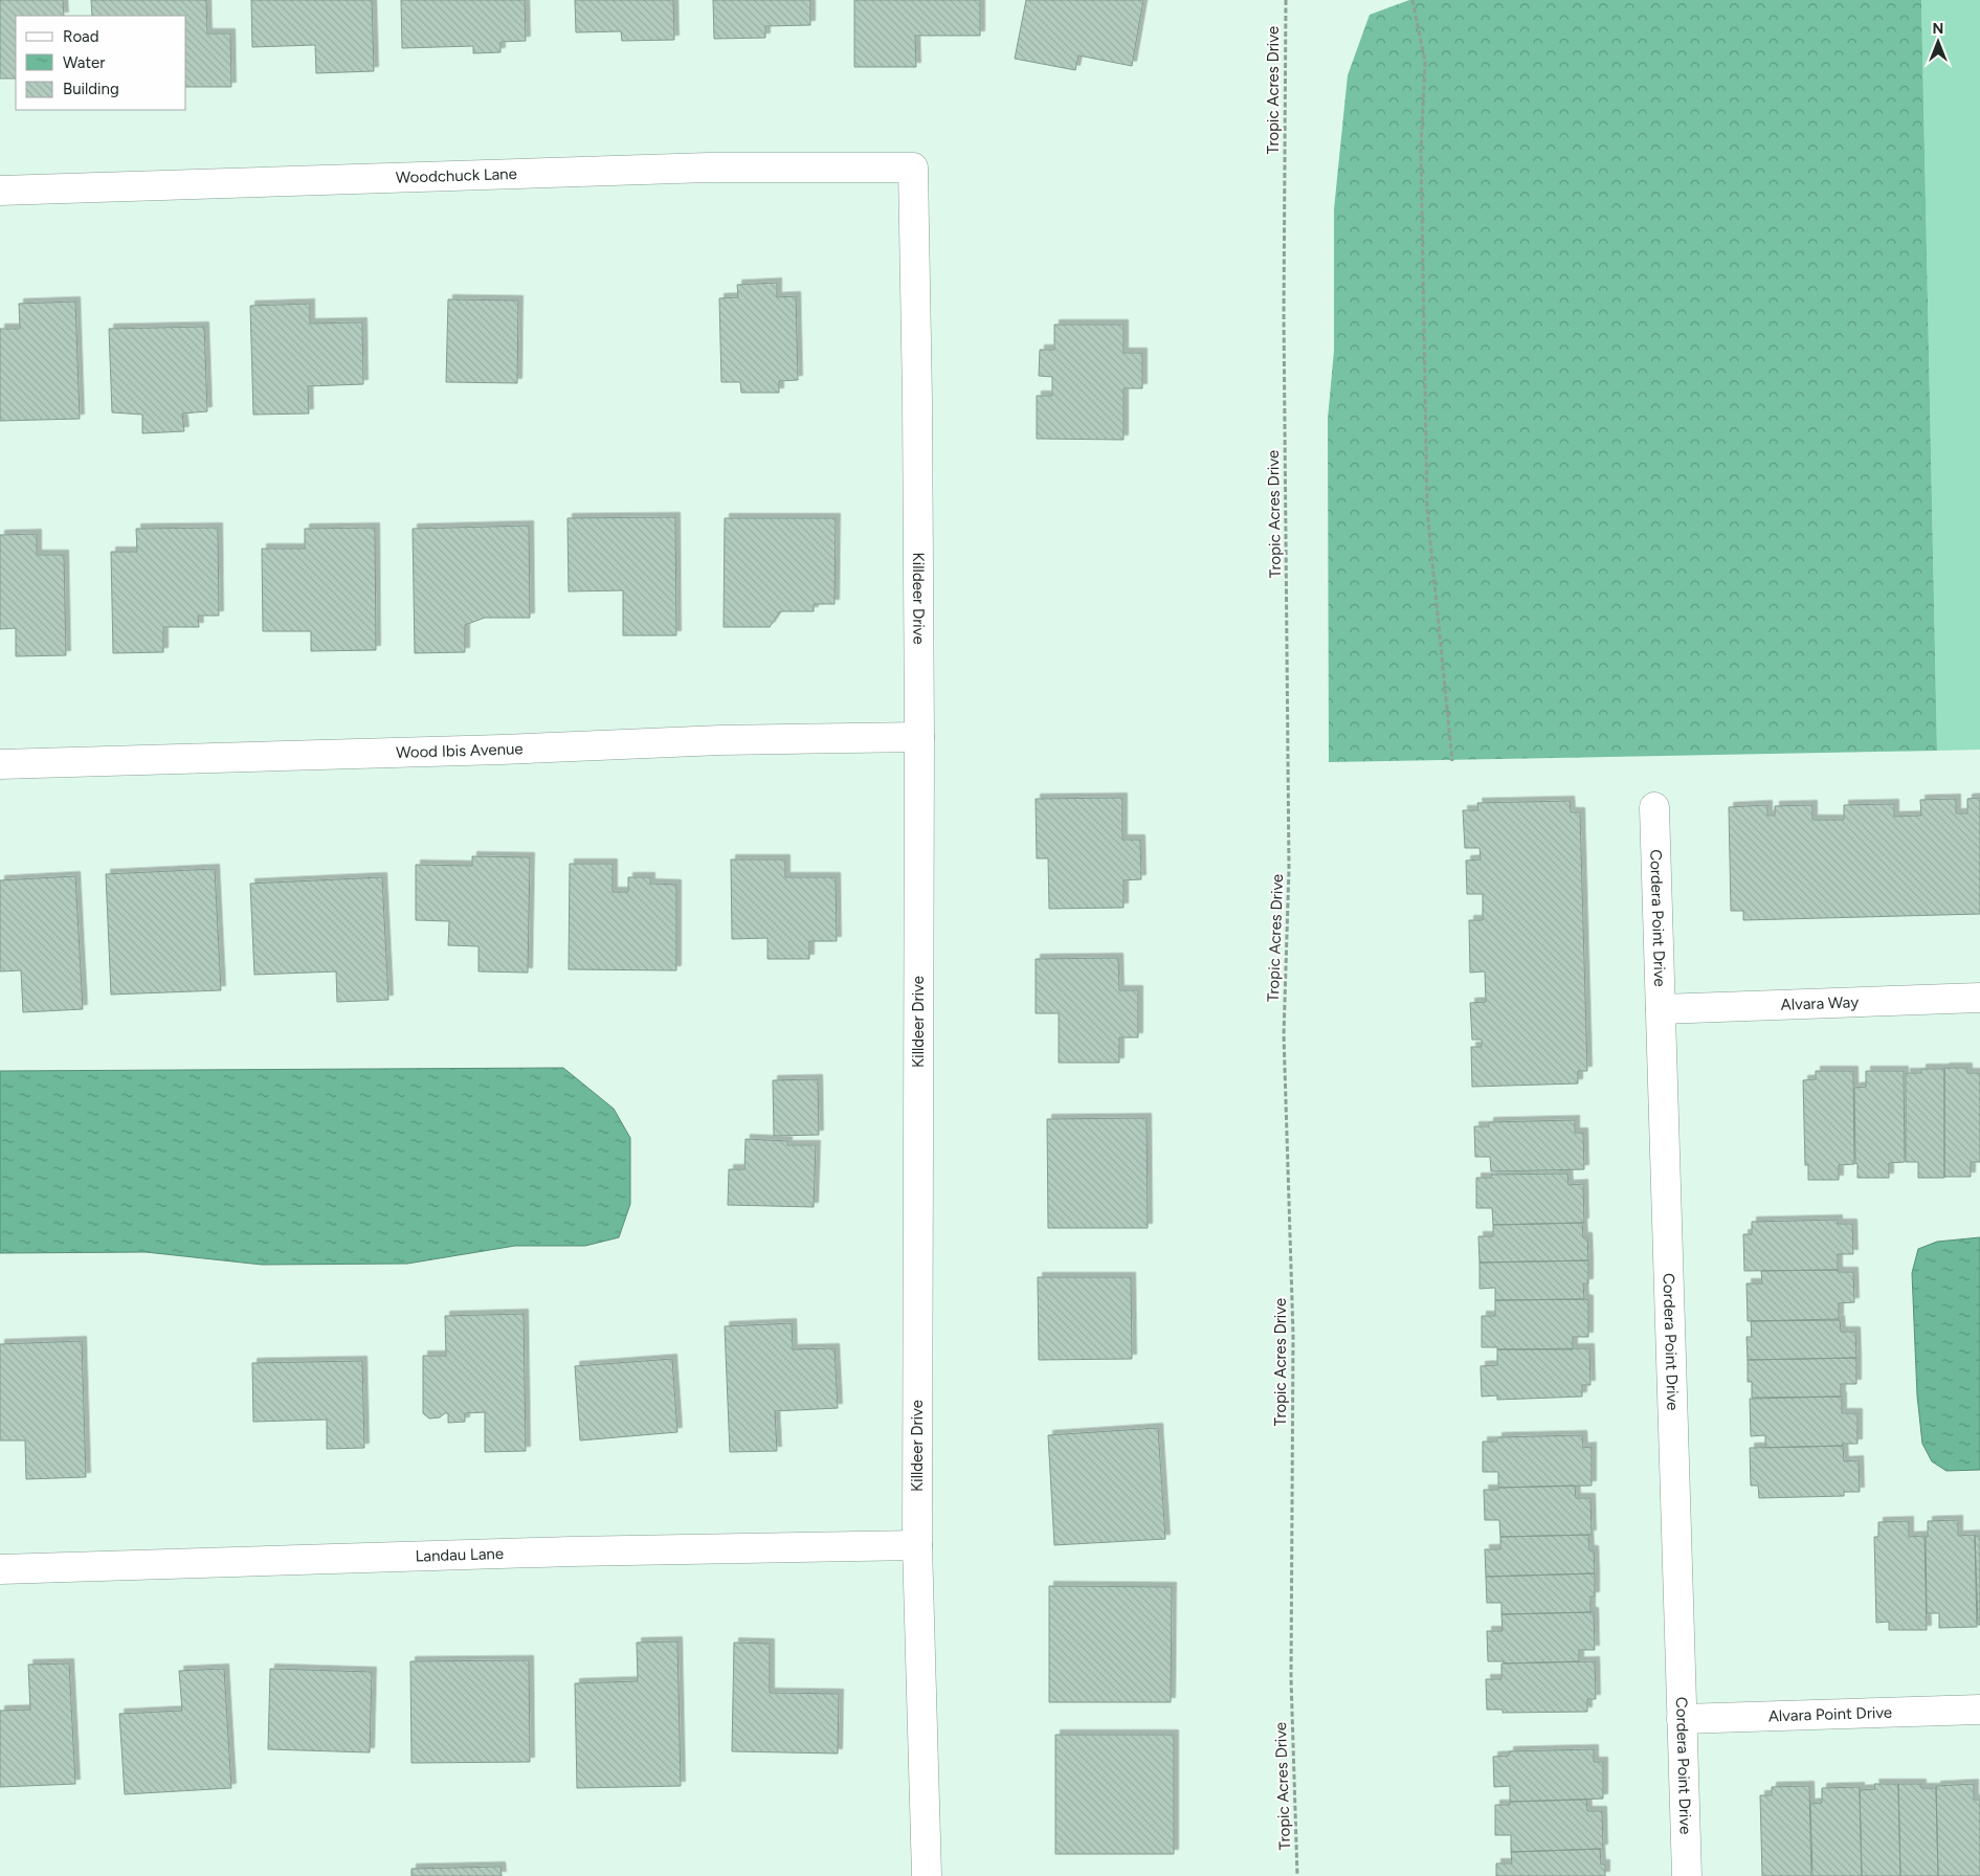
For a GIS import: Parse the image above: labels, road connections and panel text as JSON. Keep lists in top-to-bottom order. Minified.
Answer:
{"streets":{"street":["Woodchuck Lane","Killdeer Drive","Wood Ibis Avenue","Cordera Point Drive","Alvara Way","Landau Lane","Alvara Point Drive"],"path":["Tropic Acres Drive"]},"crossings":[["Woodchuck Lane","Killdeer Drive"],["Killdeer Drive","Wood Ibis Avenue"],["Killdeer Drive","Landau Lane"],["Cordera Point Drive","Alvara Way"],["Cordera Point Drive","Alvara Point Drive"]],"legend":["Road","Water","Building"],"north":"top"}
